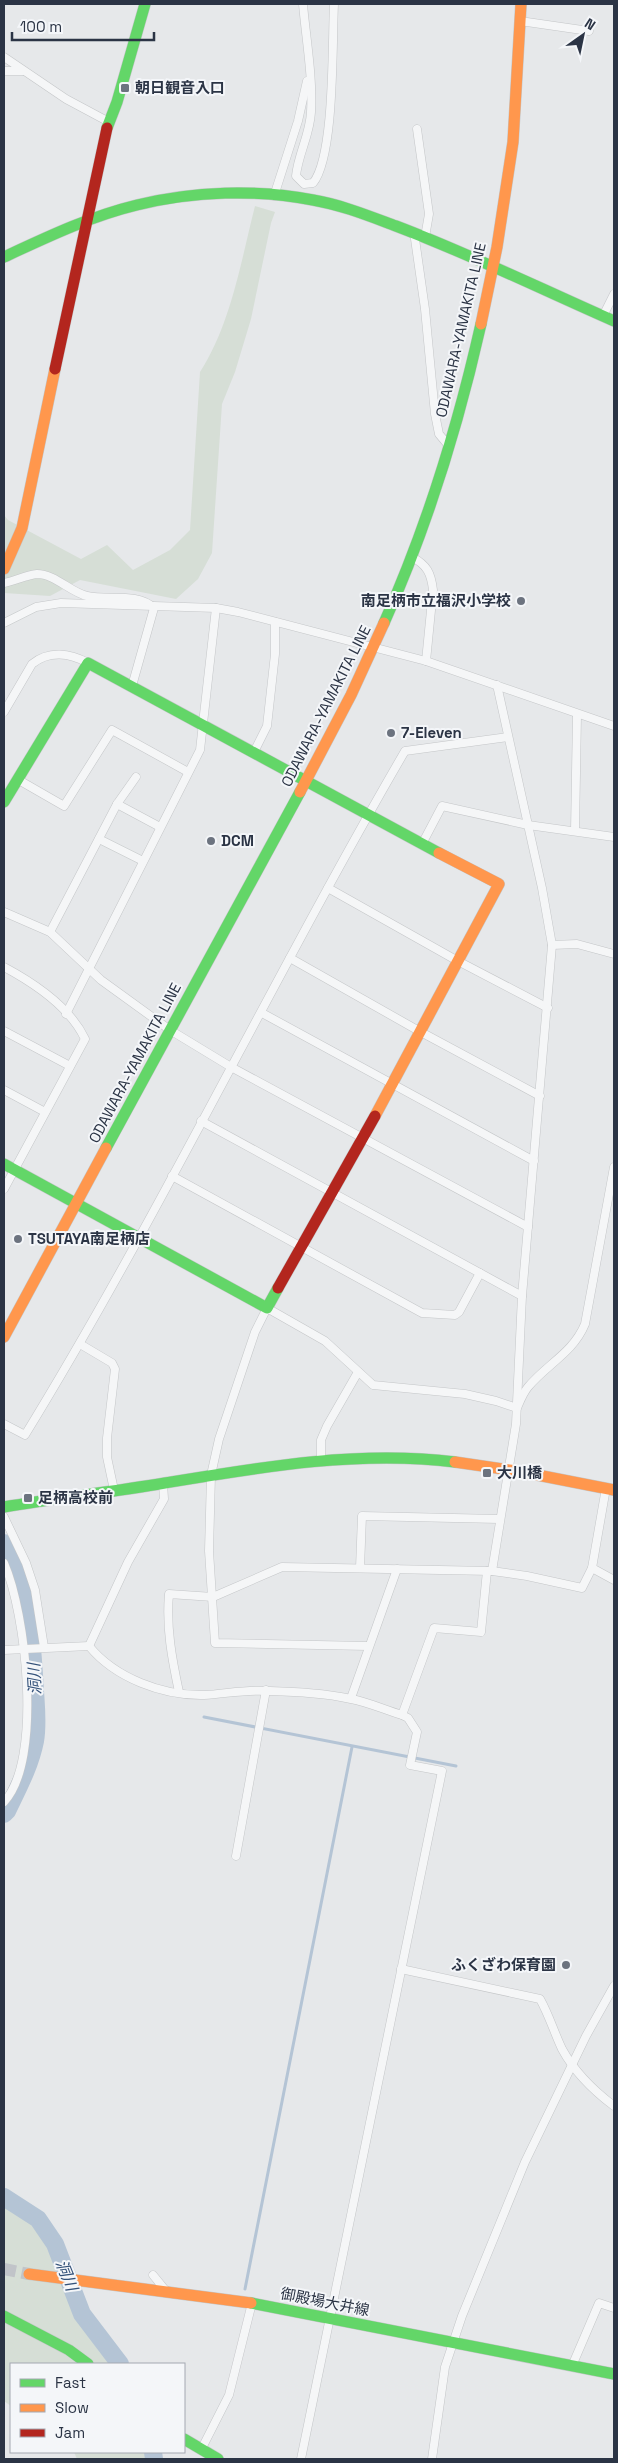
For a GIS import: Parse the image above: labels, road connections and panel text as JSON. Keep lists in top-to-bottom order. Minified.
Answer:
{"streets":{"street":["ODAWARA-YAMAKITA LINE","御殿場大井線"]},"water":["洞川"],"places":{"transit":["朝日観音入口","大川橋","足柄高校前"],"other":["南足柄市立福沢小学校","7-Eleven","DCM","TSUTAYA南足柄店","ふくざわ保育園"]},"legend":["Fast","Slow","Jam"],"scale_bar":"100 m","north":"top right"}
